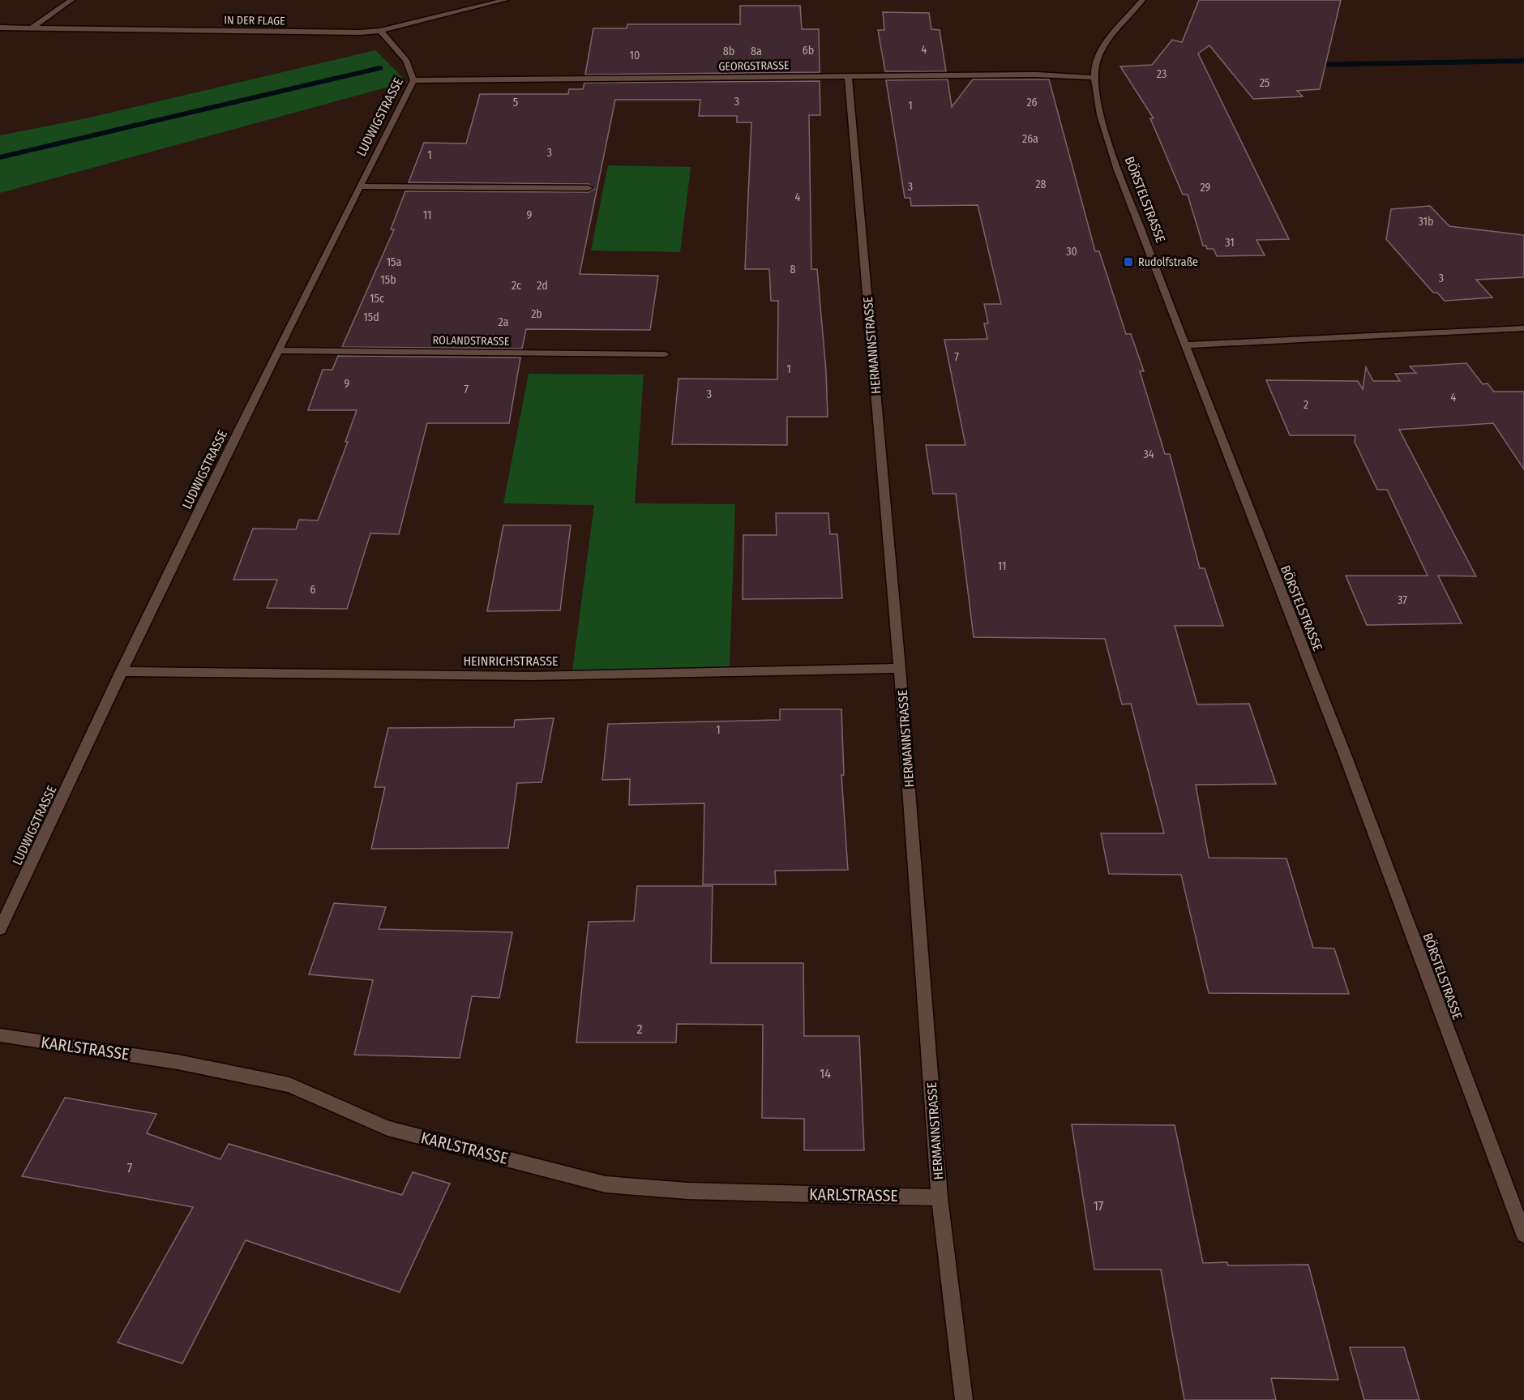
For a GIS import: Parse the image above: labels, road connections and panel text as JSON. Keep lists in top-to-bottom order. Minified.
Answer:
{"streets":{"street":["IN DER FLAGE","GEORGSTRASSE","LUDWIGSTRASSE","BÖRSTELSTRASSE","ROLANDSTRASSE","HERMANNSTRASSE","HEINRICHSTRASSE","KARLSTRASSE"]},"crossings":[["IN DER FLAGE","LUDWIGSTRASSE"],["GEORGSTRASSE","LUDWIGSTRASSE"],["GEORGSTRASSE","BÖRSTELSTRASSE"],["GEORGSTRASSE","HERMANNSTRASSE"],["LUDWIGSTRASSE","ROLANDSTRASSE"],["LUDWIGSTRASSE","HEINRICHSTRASSE"],["HERMANNSTRASSE","HEINRICHSTRASSE"],["HERMANNSTRASSE","KARLSTRASSE"]],"places":{"transit":["Rudolfstraße"]},"house_numbers":["4","6b","8b","8a","10","23","25","3","5","26","1","26a","3","1","28","3","29","4","11","9","31b","31","30","15a","8","3","15b","2c","2d","15c","2b","15d","2a","7","1","9","7","3","4","2","34","11","6","37","1","2","14","7","17"]}
